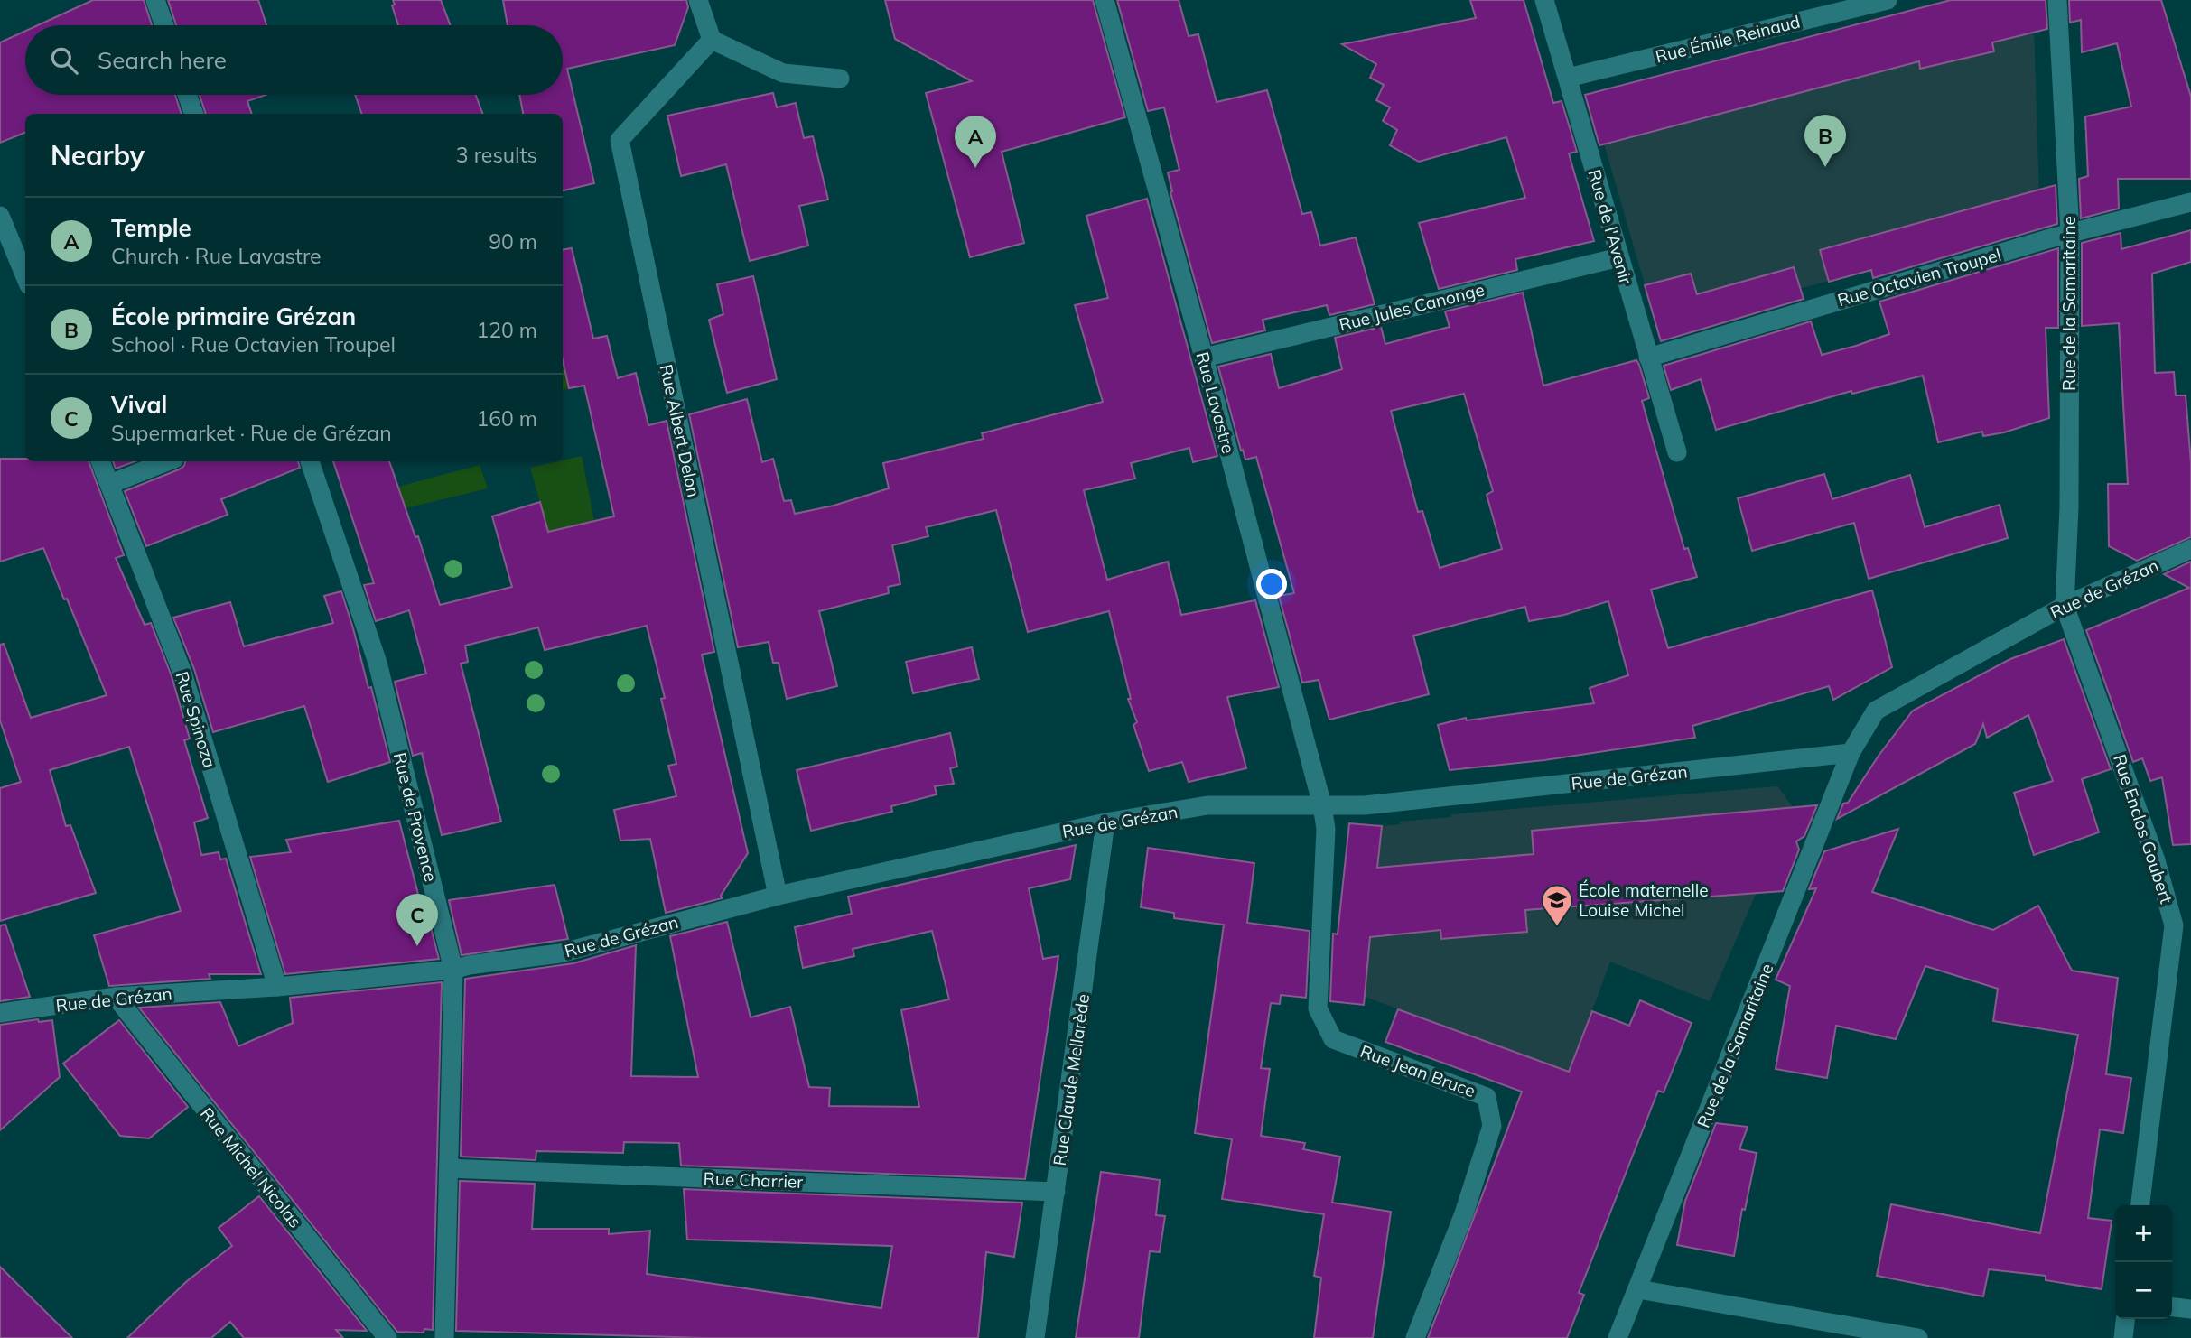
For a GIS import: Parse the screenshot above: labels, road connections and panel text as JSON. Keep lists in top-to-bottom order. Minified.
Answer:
{"streets":{"street":["Rue Émile Reinaud","Rue de l'Avenir","Rue Octavien Troupel","Rue de la Samaritaine","Rue Jules Canonge","Rue Lavastre","Rue Albert Delon","Rue de Grézan","Rue Spinoza","Rue de Provence","Rue Enclos Goubert","Rue Jean Bruce","Rue Claude Mellarède","Rue Michel Nicolas","Rue Charrier"]},"crossings":[["Rue Émile Reinaud","Rue de l'Avenir"],["Rue de l'Avenir","Rue Octavien Troupel"],["Rue de l'Avenir","Rue Jules Canonge"],["Rue Octavien Troupel","Rue de la Samaritaine"],["Rue de la Samaritaine","Rue de Grézan"],["Rue de la Samaritaine","Rue Enclos Goubert"],["Rue Jules Canonge","Rue Lavastre"],["Rue Lavastre","Rue de Grézan"],["Rue Lavastre","Rue Jean Bruce"],["Rue Albert Delon","Rue de Grézan"],["Rue de Grézan","Rue Spinoza"],["Rue de Grézan","Rue de Provence"],["Rue de Grézan","Rue Enclos Goubert"],["Rue de Grézan","Rue Jean Bruce"],["Rue de Grézan","Rue Claude Mellarède"],["Rue de Grézan","Rue Michel Nicolas"],["Rue de Provence","Rue Charrier"],["Rue Claude Mellarède","Rue Charrier"]],"places":{"school or university":["École maternelle Louise Michel"]},"page":{"search":"Search here","heading":["Nearby","3 results"],"pins":["B","A","C"],"list":[{"mark":"A","name":"Temple","note":"Church · Rue Lavastre","value":"90 m"},{"mark":"B","name":"École primaire Grézan","note":"School · Rue Octavien Troupel","value":"120 m"},{"mark":"C","name":"Vival","note":"Supermarket · Rue de Grézan","value":"160 m"}],"map_buttons":["+","−"]}}
